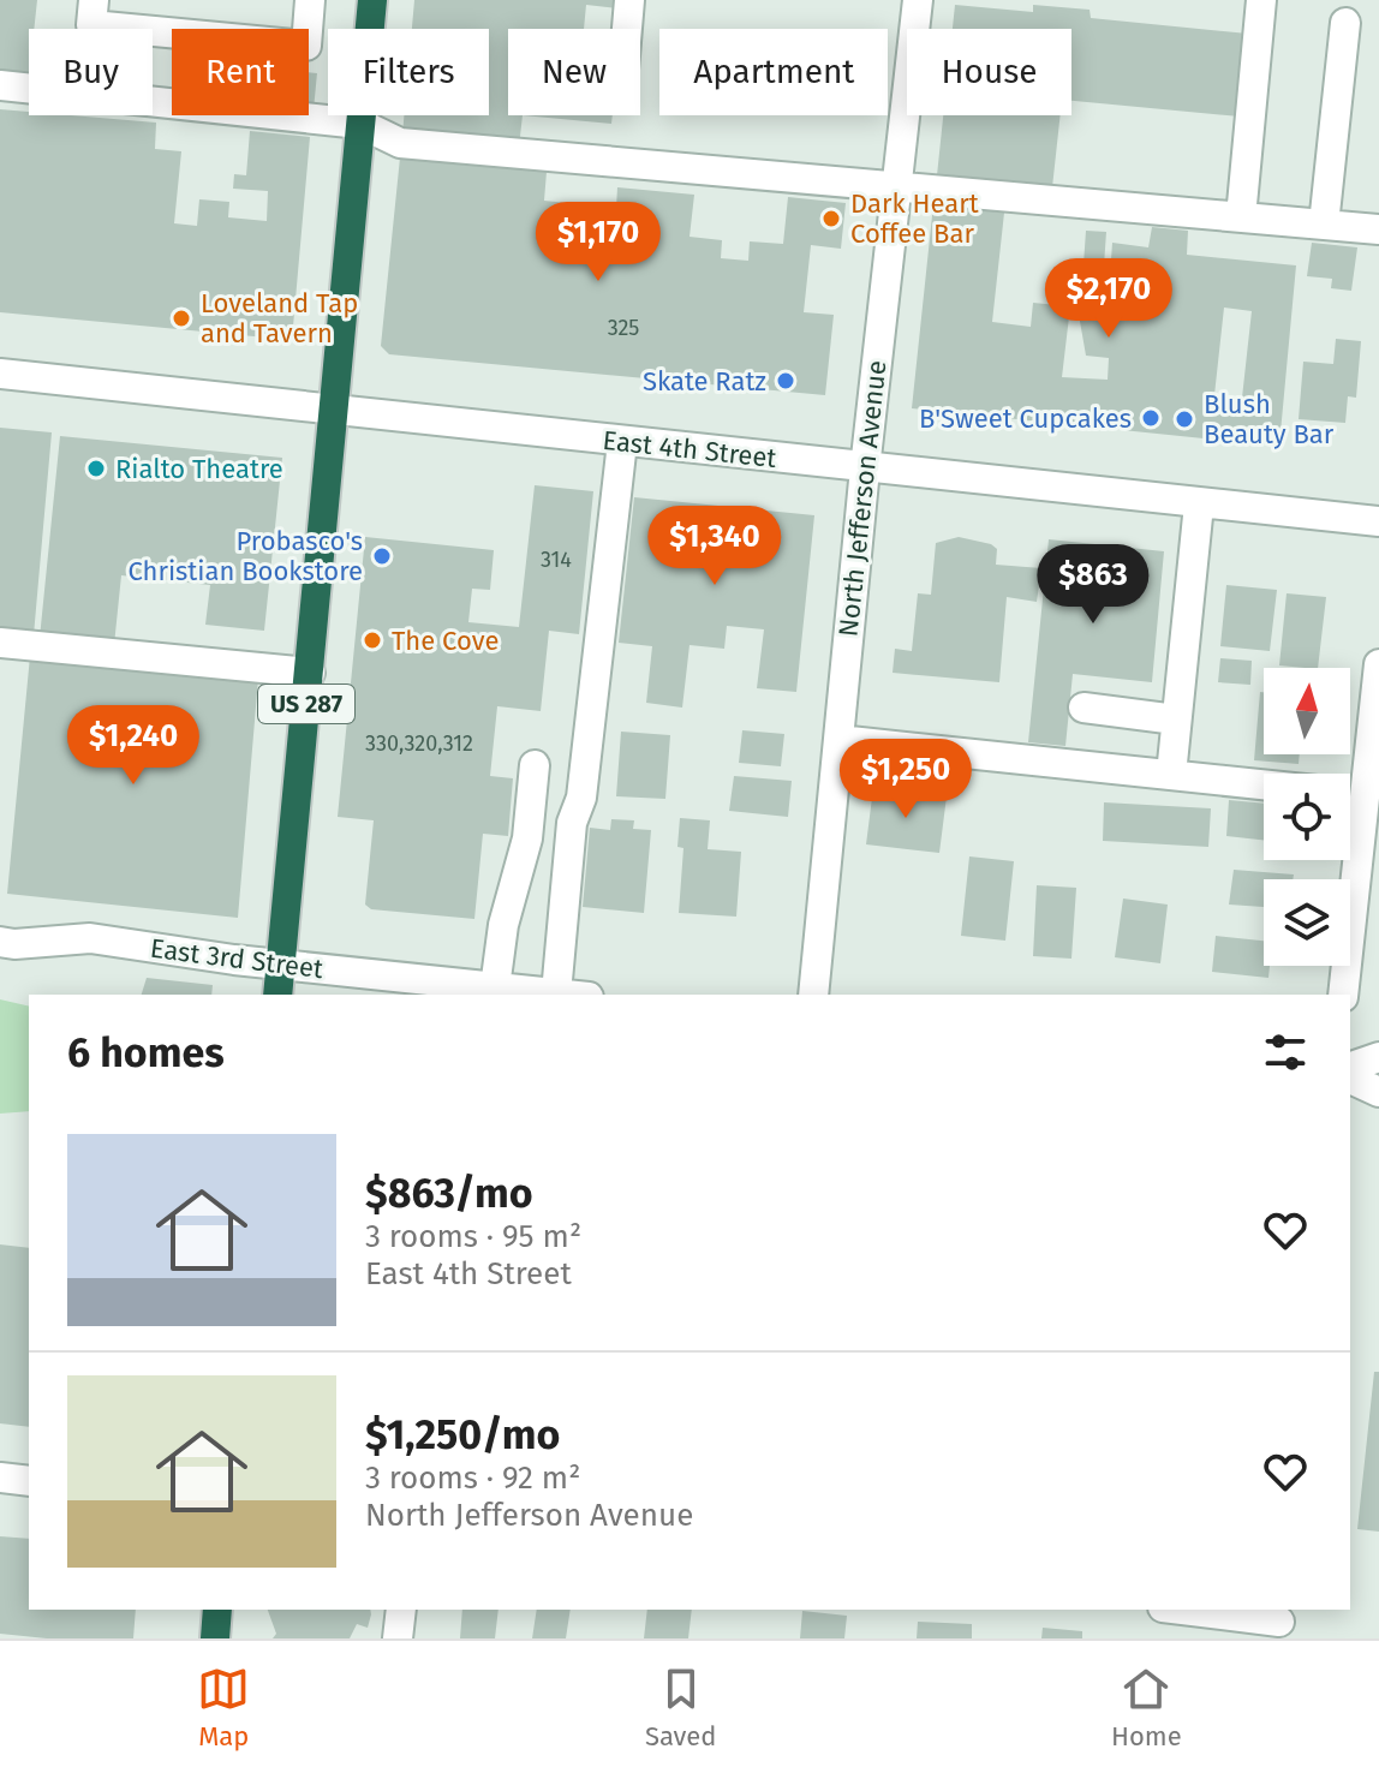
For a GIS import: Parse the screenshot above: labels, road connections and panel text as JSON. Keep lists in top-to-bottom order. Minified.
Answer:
{"streets":{"highway":["US 287"],"street":["East 4th Street","North Jefferson Avenue","East 3rd Street"]},"crossings":[["East 4th Street","North Jefferson Avenue"],["East 4th Street","US 287"],["US 287","East 3rd Street"]],"places":["Dark Heart Coffee Bar","Loveland Tap and Tavern","Skate Ratz","B'Sweet Cupcakes","Blush Beauty Bar","Rialto Theatre","Probasco's Christian Bookstore","The Cove"],"house_numbers":["325","314","330,320,312"],"north":"top","page":{"chip":["Buy","Rent","Filters","New","Apartment","House"],"price":["$1,170","$2,170","$1,340","$863","$1,240","$1,250"],"heading":"6 homes","list":[{"name":"$863/mo","note":"3 rooms · 95 m² · East 4th Street"},{"name":"$1,250/mo","note":"3 rooms · 92 m² · North Jefferson Avenue"}],"tabs":["Map","Saved","Home"]}}
